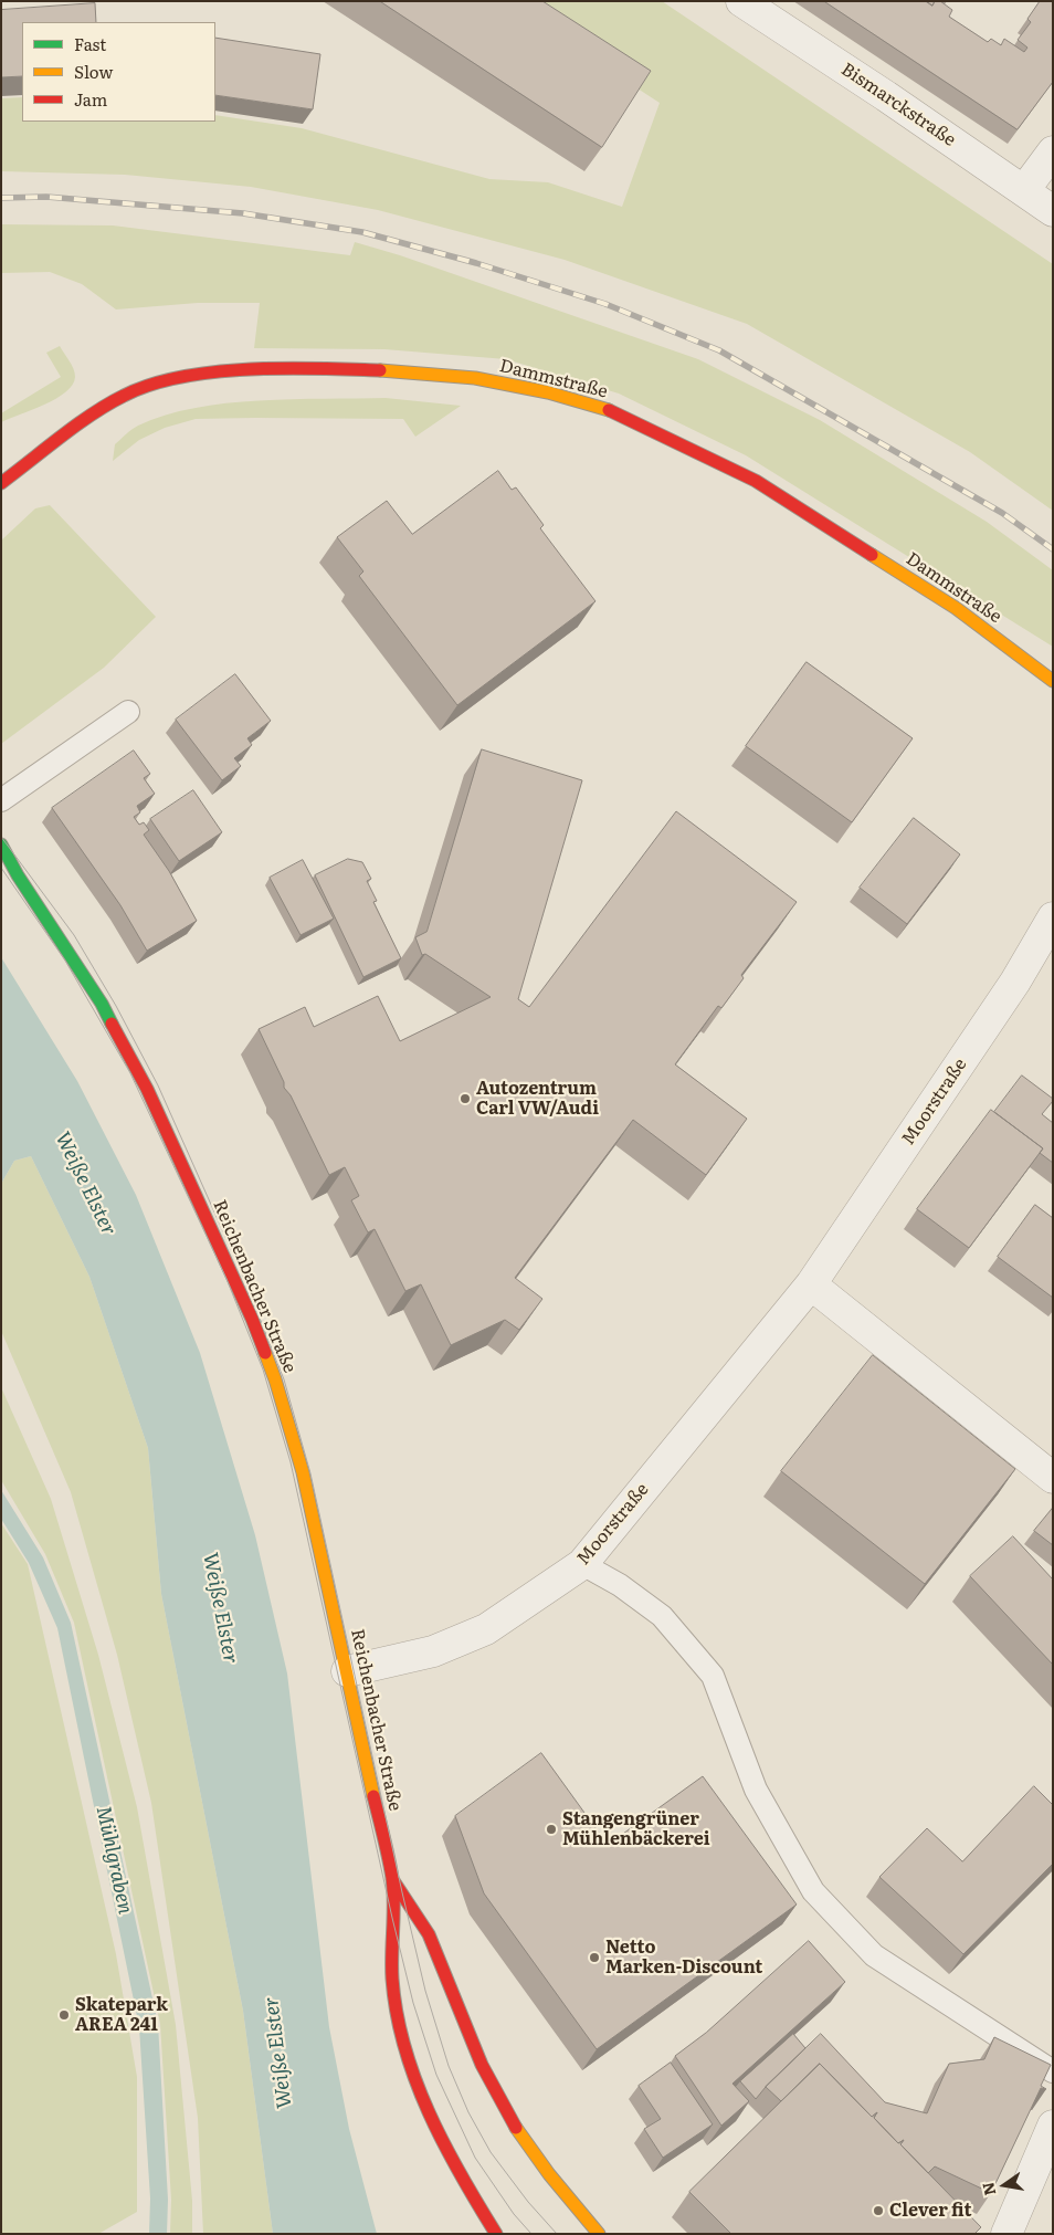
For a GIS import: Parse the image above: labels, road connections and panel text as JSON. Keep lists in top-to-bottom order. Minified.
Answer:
{"streets":{"main road":["Dammstraße","Reichenbacher Straße"],"street":["Bismarckstraße","Moorstraße"]},"crossings":[["Moorstraße","Reichenbacher Straße"]],"water":["Weiße Elster","Mühlgraben"],"places":["Autozentrum Carl VW/Audi","Stangengrüner Mühlenbäckerei","Netto Marken-Discount","Skatepark AREA 241","Clever fit"],"legend":["Fast","Slow","Jam"],"north":"left"}
